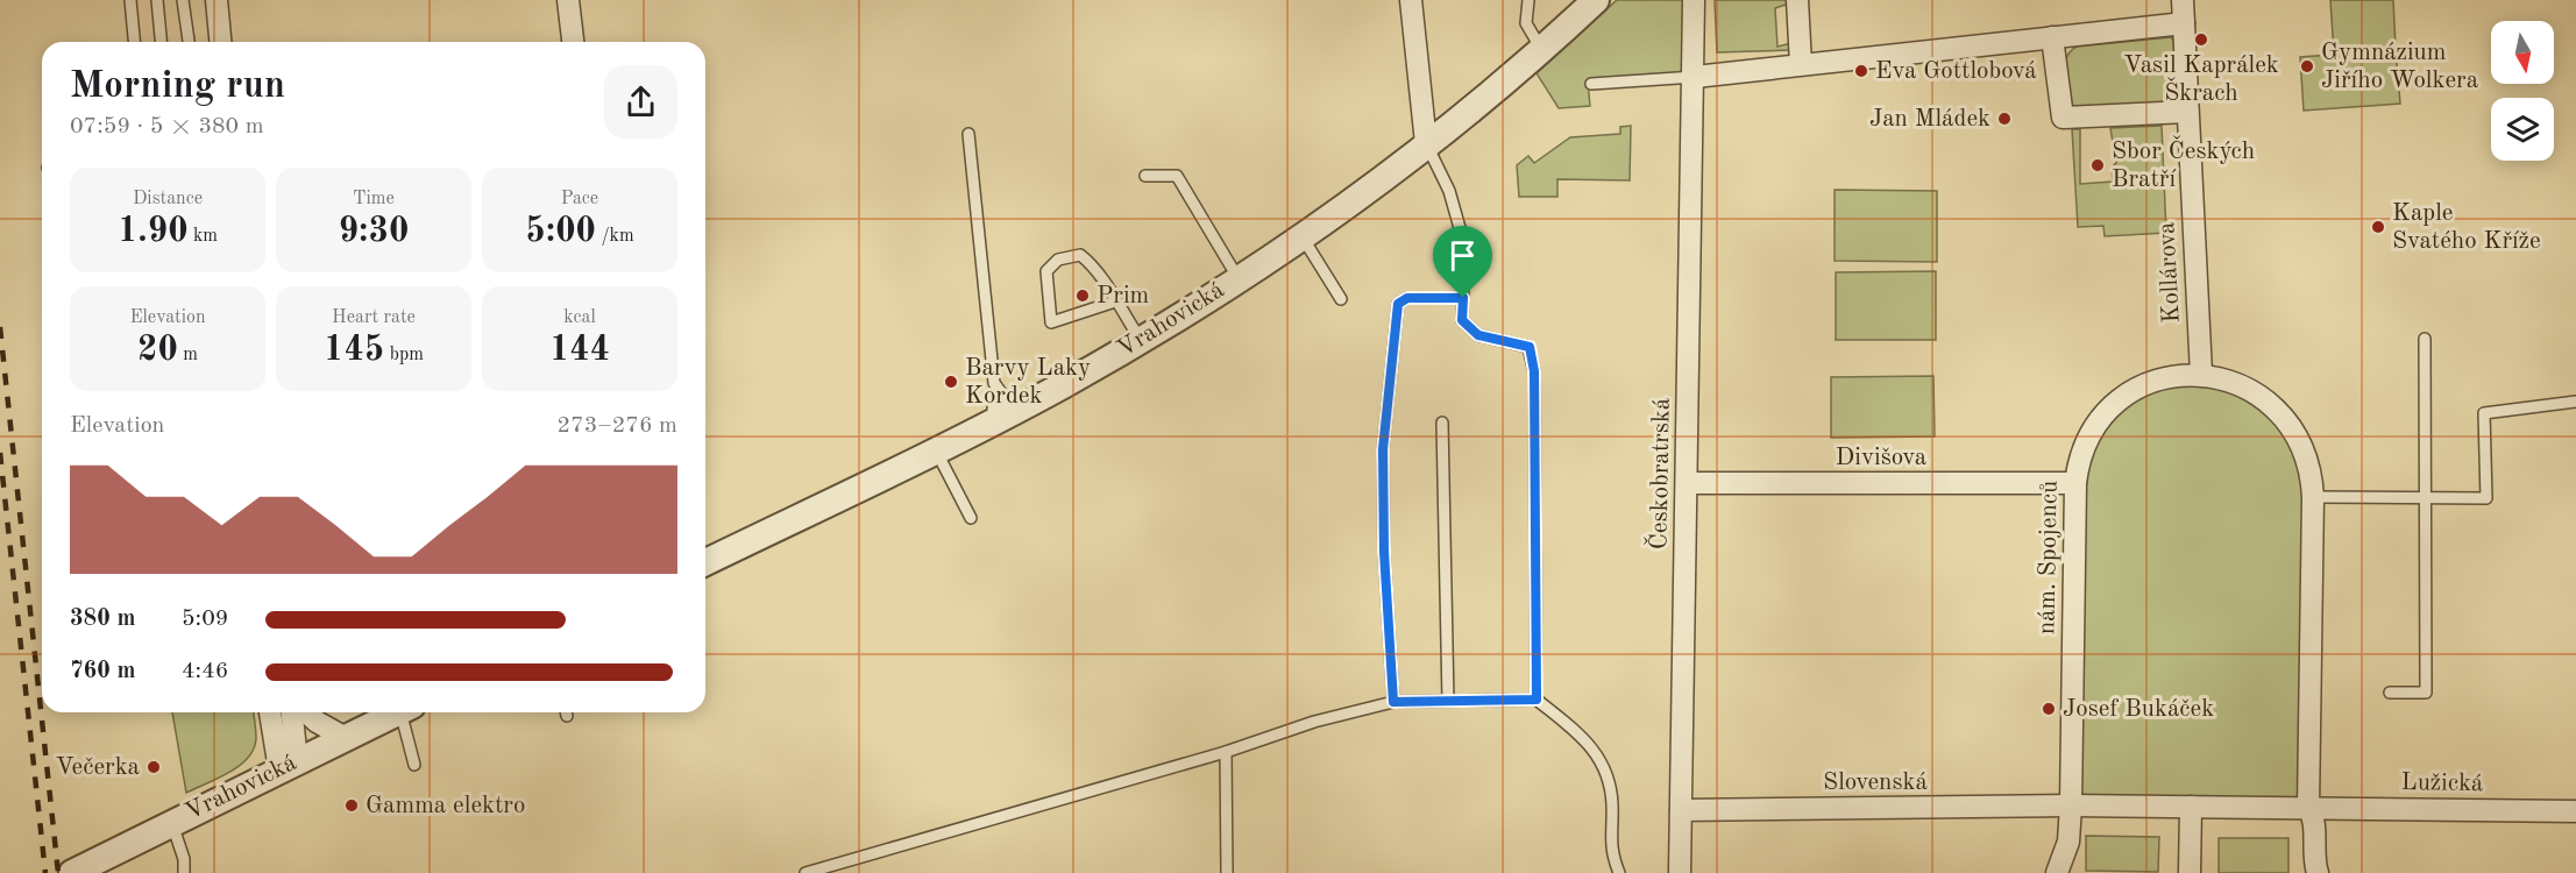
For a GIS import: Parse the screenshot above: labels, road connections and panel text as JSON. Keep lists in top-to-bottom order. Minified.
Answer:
{"streets":{"street":["Kollárova","Vrahovická","Divišova","Českobratrská","nám. Spojenců","Slovenská","Lužická"]},"crossings":[["Kollárova","nám. Spojenců"],["Divišova","Českobratrská"],["Divišova","nám. Spojenců"],["Českobratrská","Slovenská"],["nám. Spojenců","Slovenská"],["nám. Spojenců","Lužická"]],"places":["Vasil Kaprálek Škrach","Gymnázium Jiřího Wolkera","Eva Gottlobová","Jan Mládek","Sbor Českých Bratří","Kaple Svatého Kříže","Prim","Barvy Laky Kordek","Josef Bukáček","Večerka","Gamma elektro"],"north":"bottom","page":{"heading":["Morning run","07:59 · 5 × 380 m"],"stats":[["Distance","1.90 km"],["Time","9:30"],["Pace","5:00 /km"],["Elevation","20 m"],["Heart rate","145 bpm"],["kcal","144"]],"chart":["Elevation","273–276 m"],"list":[{"name":"380 m","note":"5:09"},{"name":"760 m","note":"4:46"}]}}
